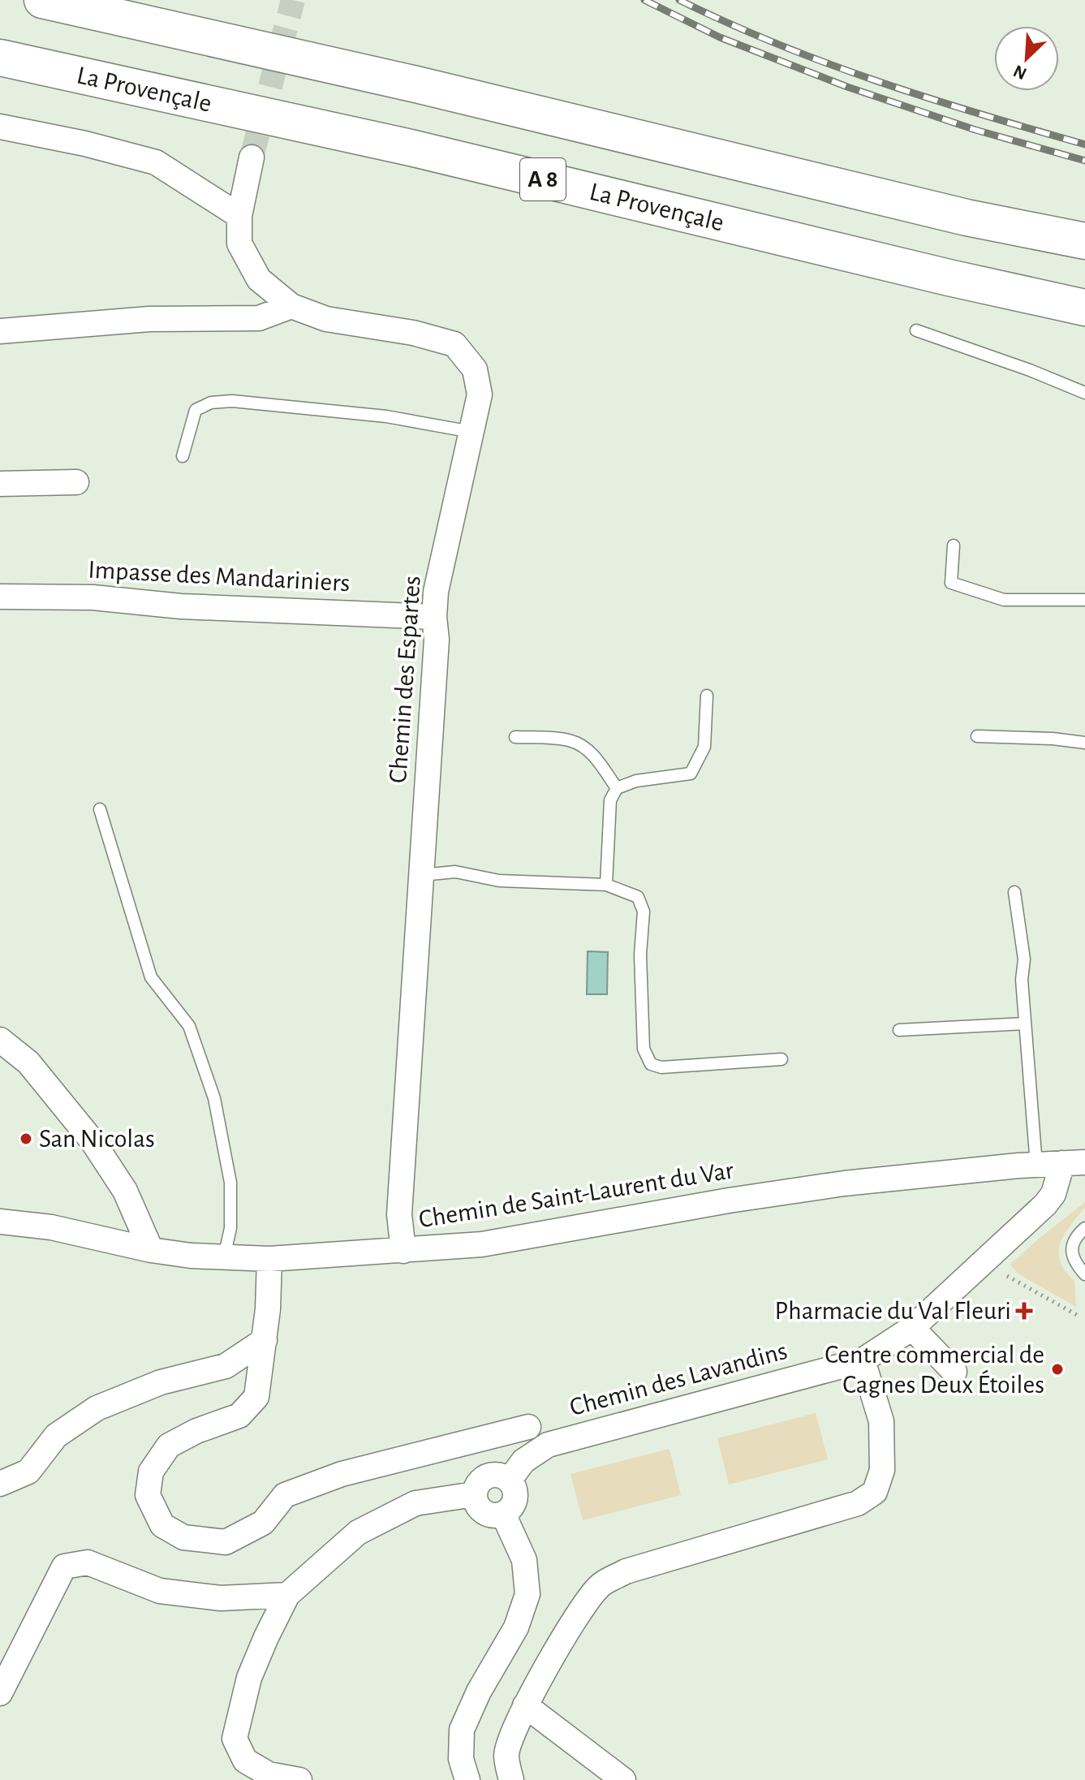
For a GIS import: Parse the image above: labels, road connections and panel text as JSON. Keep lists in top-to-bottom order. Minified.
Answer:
{"streets":{"highway":["La Provençale","A 8"],"street":["Impasse des Mandariniers","Chemin des Espartes","Chemin de Saint-Laurent du Var","Chemin des Lavandins"]},"crossings":[["Impasse des Mandariniers","Chemin des Espartes"],["Chemin des Espartes","Chemin de Saint-Laurent du Var"],["Chemin de Saint-Laurent du Var","Chemin des Lavandins"]],"places":{"other":["San Nicolas","Centre commercial de Cagnes Deux Étoiles"],"health":["Pharmacie du Val Fleuri"]},"north":"bottom left"}
